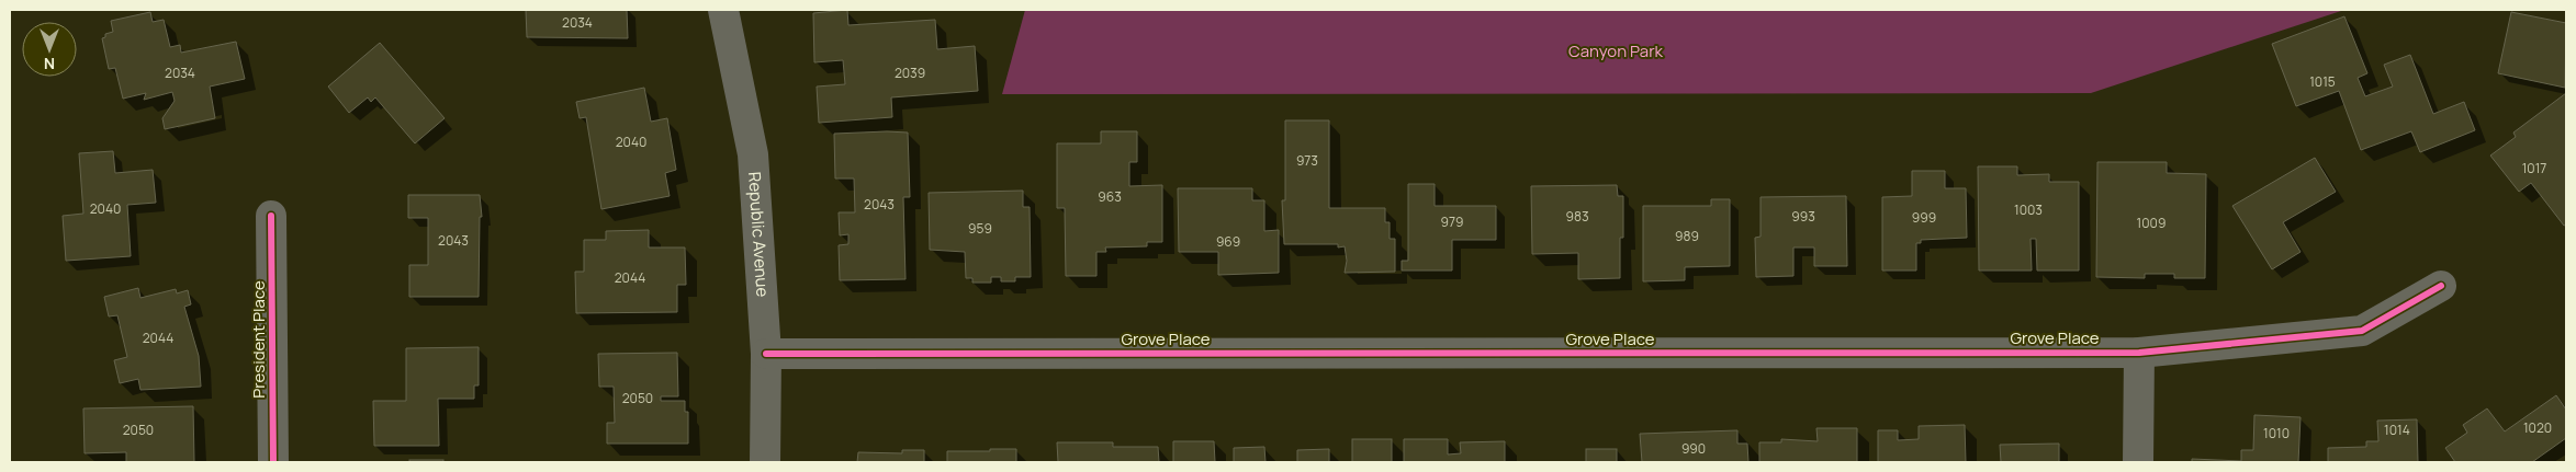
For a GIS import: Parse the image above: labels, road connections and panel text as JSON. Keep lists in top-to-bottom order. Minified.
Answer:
{"streets":{"street":["Republic Avenue","Grove Place","President Place"]},"crossings":[["Republic Avenue","Grove Place"]],"parks":["Canyon Park"],"house_numbers":["2034","2034","2039","1015","2040","973","1017","963","2043","2040","1003","983","993","999","979","1009","959","989","2043","969","2044","2044","2050","1020","2050","1014","1010","990"],"north":"bottom"}
